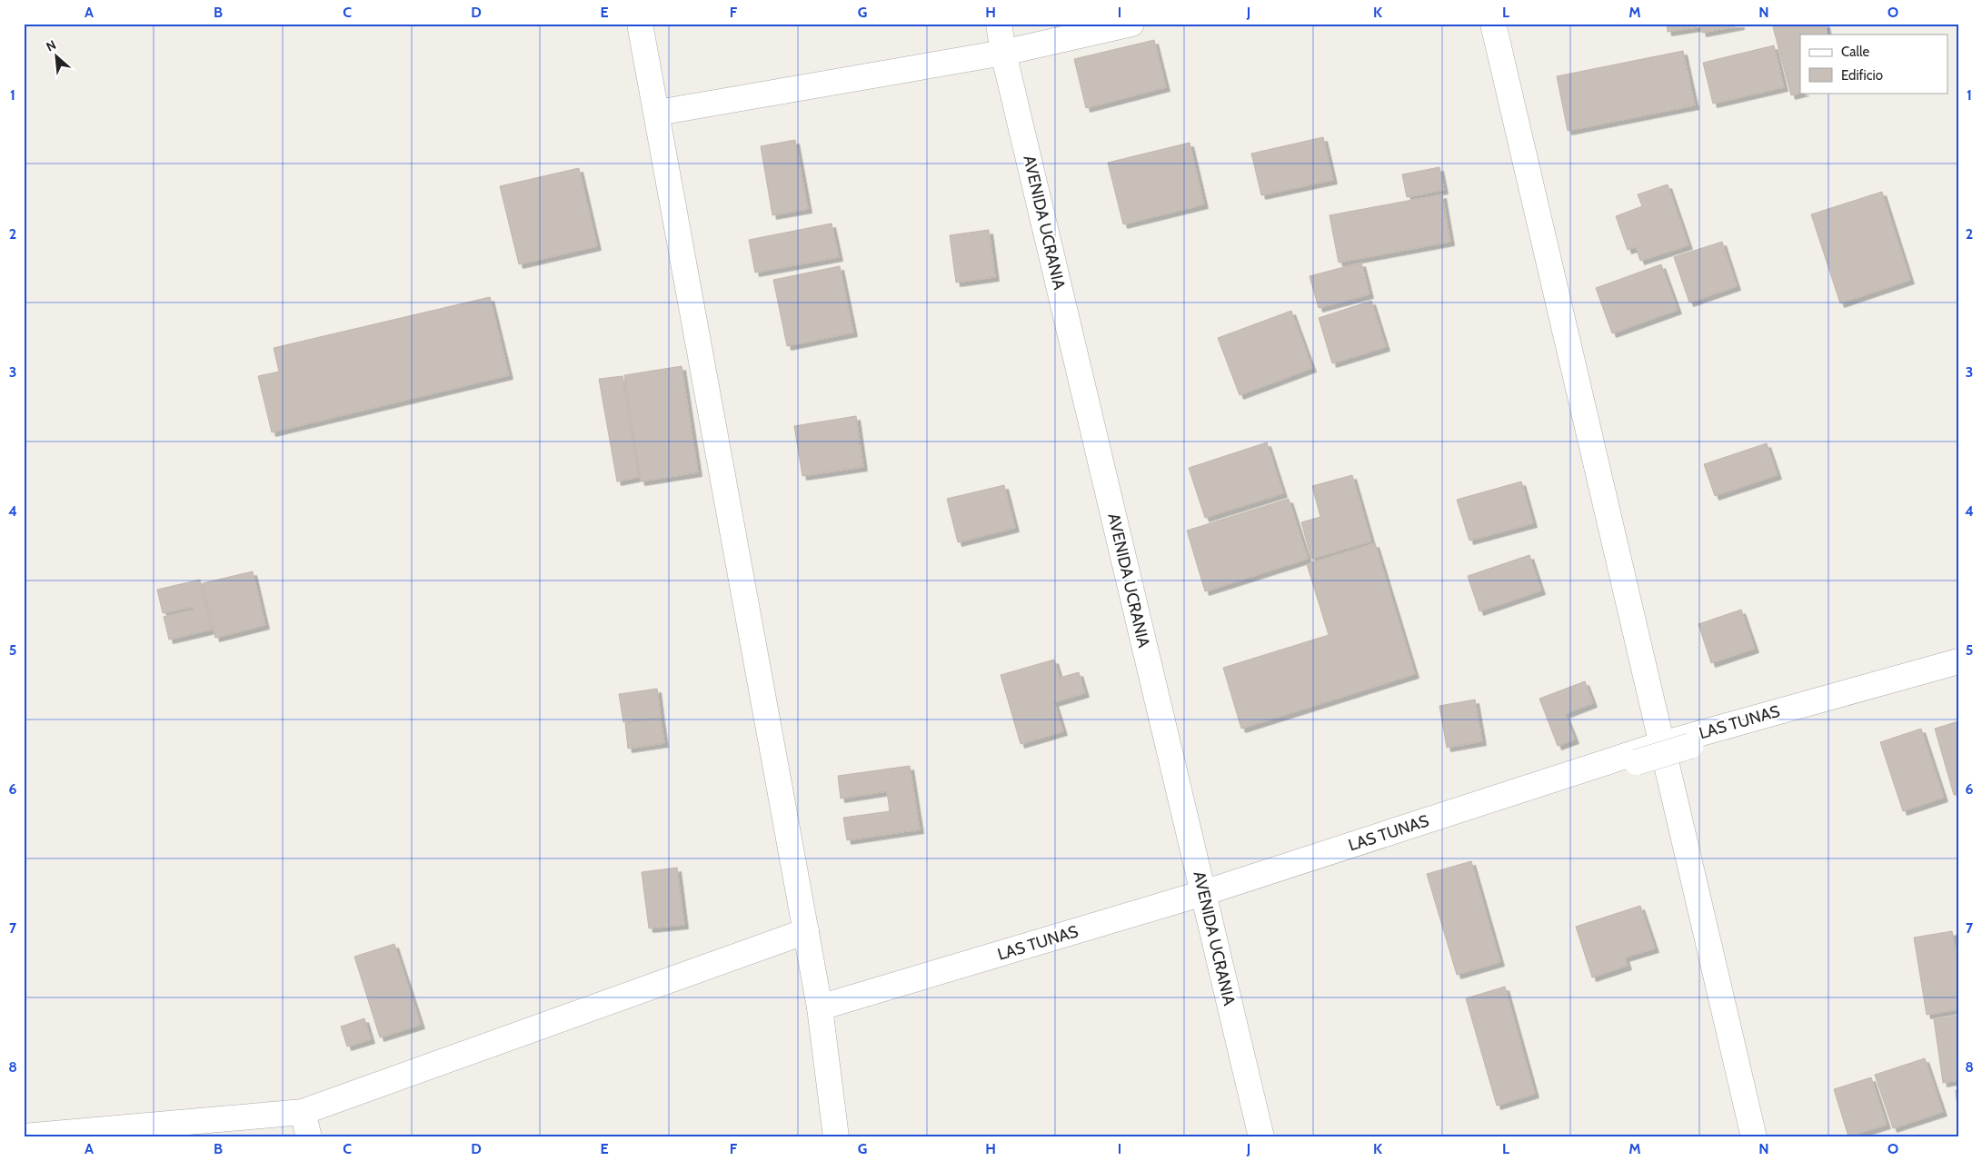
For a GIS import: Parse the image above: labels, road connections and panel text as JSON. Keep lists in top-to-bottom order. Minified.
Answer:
{"streets":{"street":["AVENIDA UCRANIA","LAS TUNAS"]},"crossings":[["AVENIDA UCRANIA","LAS TUNAS"]],"legend":["Calle","Edificio"],"north":"top left","grid":{"columns":["A","B","C","D","E","F","G","H","I","J","K","L","M","N","O"],"rows":["1","2","3","4","5","6","7","8"]}}
